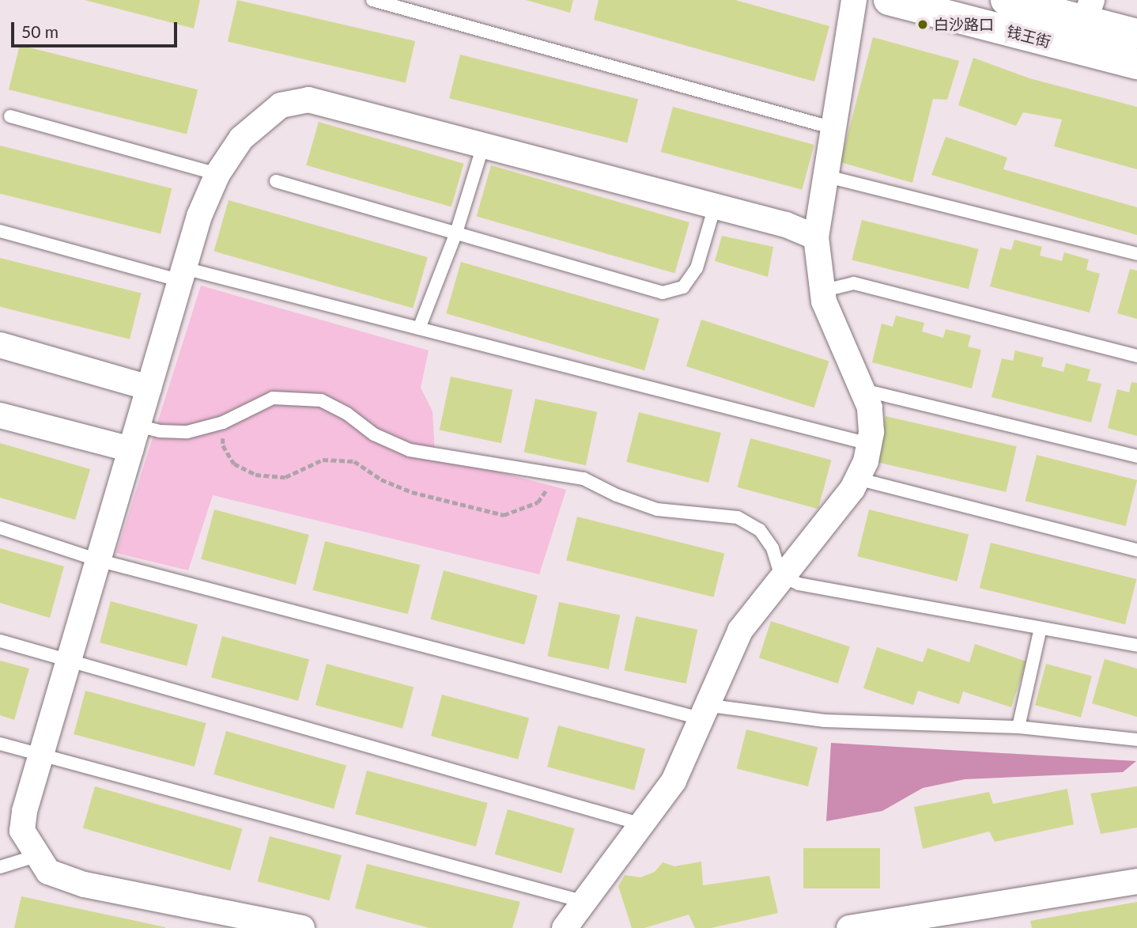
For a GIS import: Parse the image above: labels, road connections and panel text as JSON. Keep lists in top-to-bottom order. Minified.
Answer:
{"streets":{"main road":["钱王街"]},"places":["白沙路口"],"scale_bar":"50 m"}
